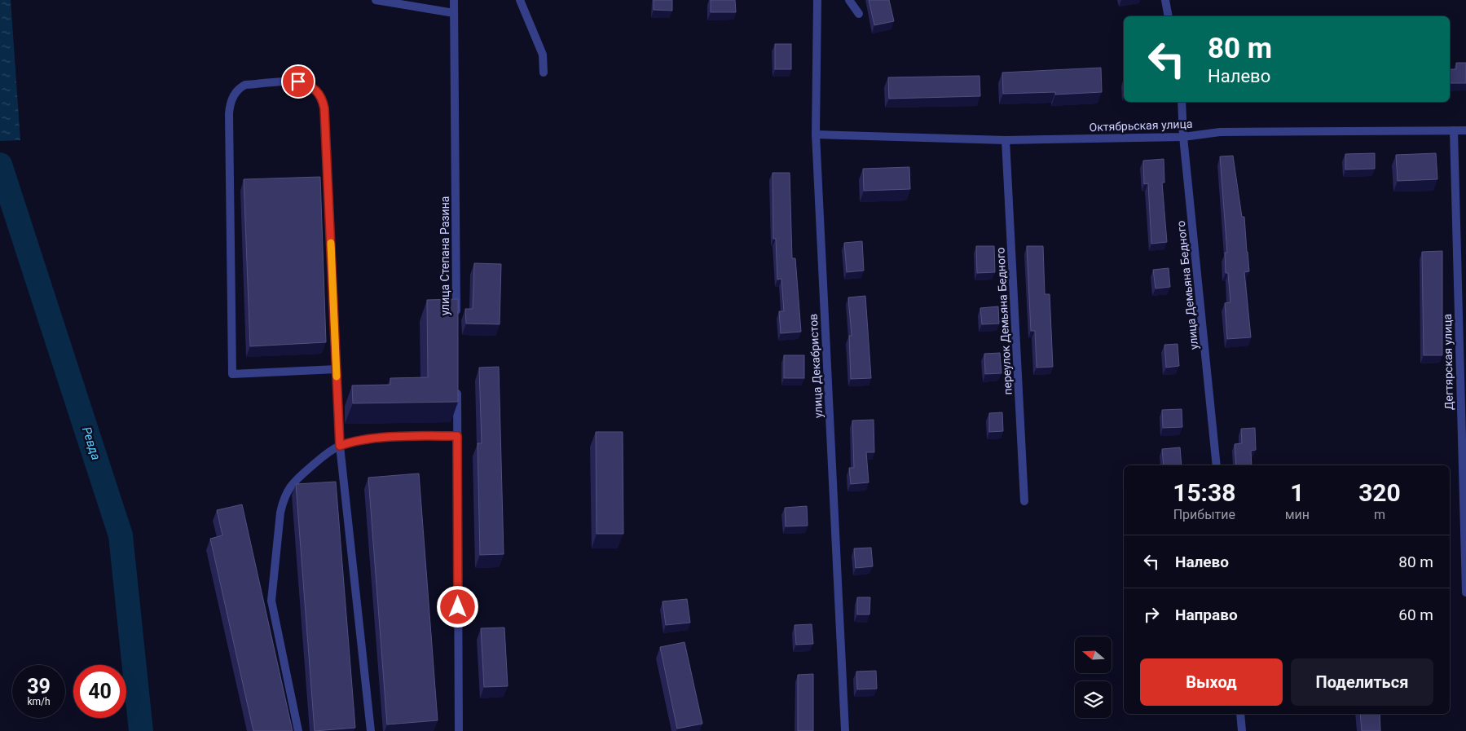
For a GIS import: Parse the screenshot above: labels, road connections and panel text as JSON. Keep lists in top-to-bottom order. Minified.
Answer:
{"streets":{"street":["Октябрьская улица","улица Степана Разина","улица Демьяна Бедного","переулок Демьяна Бедного","Дегтярская улица","улица Декабристов"]},"crossings":[["Октябрьская улица","улица Демьяна Бедного"],["Октябрьская улица","переулок Демьяна Бедного"],["Октябрьская улица","Дегтярская улица"],["Октябрьская улица","улица Декабристов"]],"water":["Ревда"],"north":"left","page":{"turn":["80 m","Налево"],"eta":["15:38","Прибытие","1","мин","320","m"],"list":[{"name":"Налево","value":"80 m"},{"name":"Направо","value":"60 m"}],"buttons":["Выход","Поделиться"],"speed":"39 km/h","limit":"40"}}
